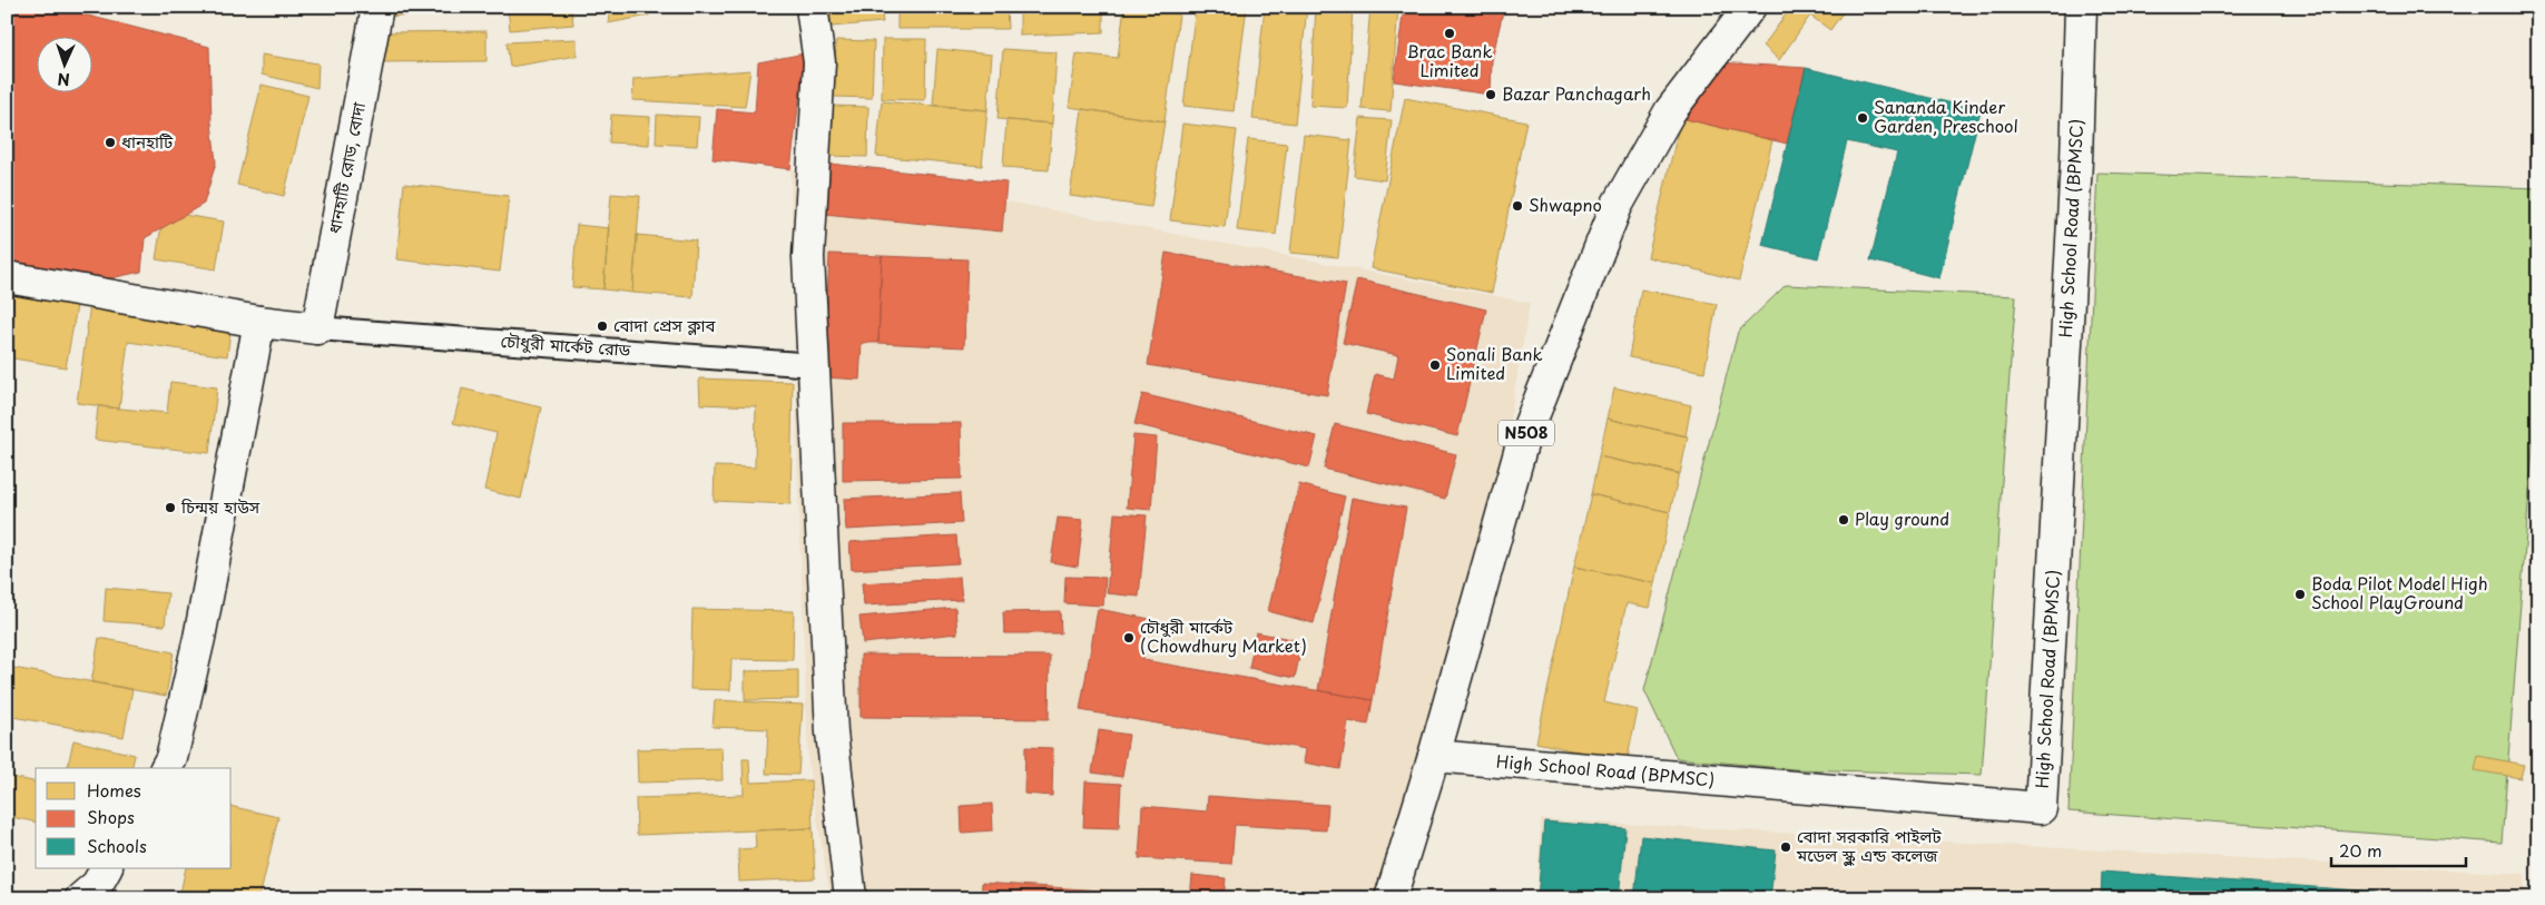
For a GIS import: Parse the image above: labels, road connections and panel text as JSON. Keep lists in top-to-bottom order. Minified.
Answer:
{"streets":{"main road":["ধানহাটি রোড, বোদা","High School Road (BPMSC)","N508"],"lane":["চৌধুরী মার্কেট রোড"]},"crossings":[["ধানহাটি রোড, বোদা","চৌধুরী মার্কেট রোড"],["High School Road (BPMSC)","N508"]],"places":["Brac Bank Limited","Bazar Panchagarh","Sananda Kinder Garden, Preschool","ধানহাটি","Shwapno","বোদা প্রেস ক্লাব","Sonali Bank Limited","চিন্ময় হাউস","Play ground","Boda Pilot Model High School PlayGround","চৌধুরী মার্কেট (Chowdhury Market)","বোদা সরকারি পাইলট মডেল স্কুল এন্ড কলেজ"],"legend":["Homes","Shops","Schools"],"scale_bar":"20 m","north":"bottom"}
